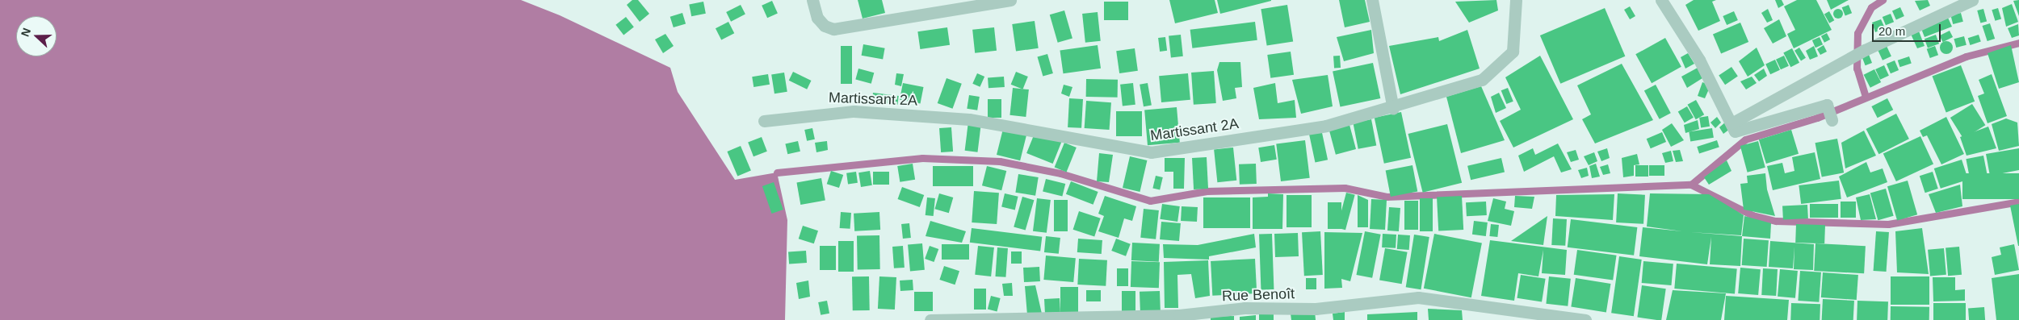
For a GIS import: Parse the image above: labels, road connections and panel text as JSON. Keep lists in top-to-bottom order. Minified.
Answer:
{"streets":{"street":["Martissant 2A","Rue Benoît"]},"scale_bar":"20 m","north":"left"}
